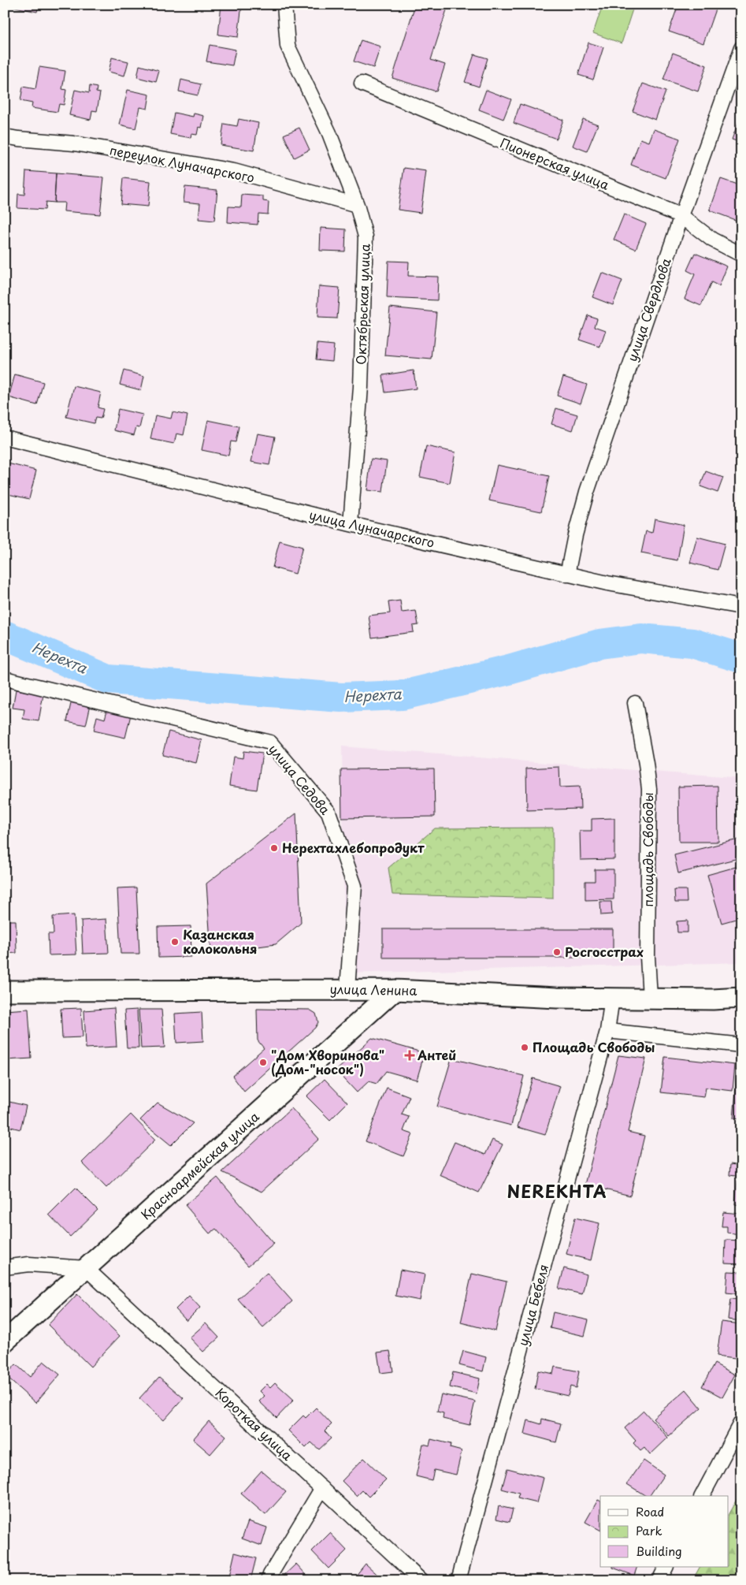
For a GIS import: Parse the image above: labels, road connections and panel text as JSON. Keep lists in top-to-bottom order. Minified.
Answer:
{"streets":{"main road":["улица Ленина","Красноармейская улица"],"street":["переулок Луначарского","Пионерская улица","Октябрьская улица","улица Свердлова","улица Луначарского","улица Седова","площадь Свободы","улица Бебеля","Короткая улица"]},"crossings":[["переулок Луначарского","Октябрьская улица"],["Пионерская улица","улица Свердлова"],["Октябрьская улица","улица Луначарского"],["улица Свердлова","улица Луначарского"],["улица Седова","улица Ленина"],["площадь Свободы","улица Ленина"],["улица Ленина","Красноармейская улица"],["улица Ленина","улица Бебеля"],["Красноармейская улица","Короткая улица"]],"districts":["NEREKHTA"],"water":["Нерехта"],"places":{"other":["Нерехтахлебопродукт","Казанская колокольня","Росгосстрах","Площадь Свободы","\"Дом Хворинова\" (Дом-\"носок\")"],"health":["Антей"]},"legend":["Road","Park","Building"]}
